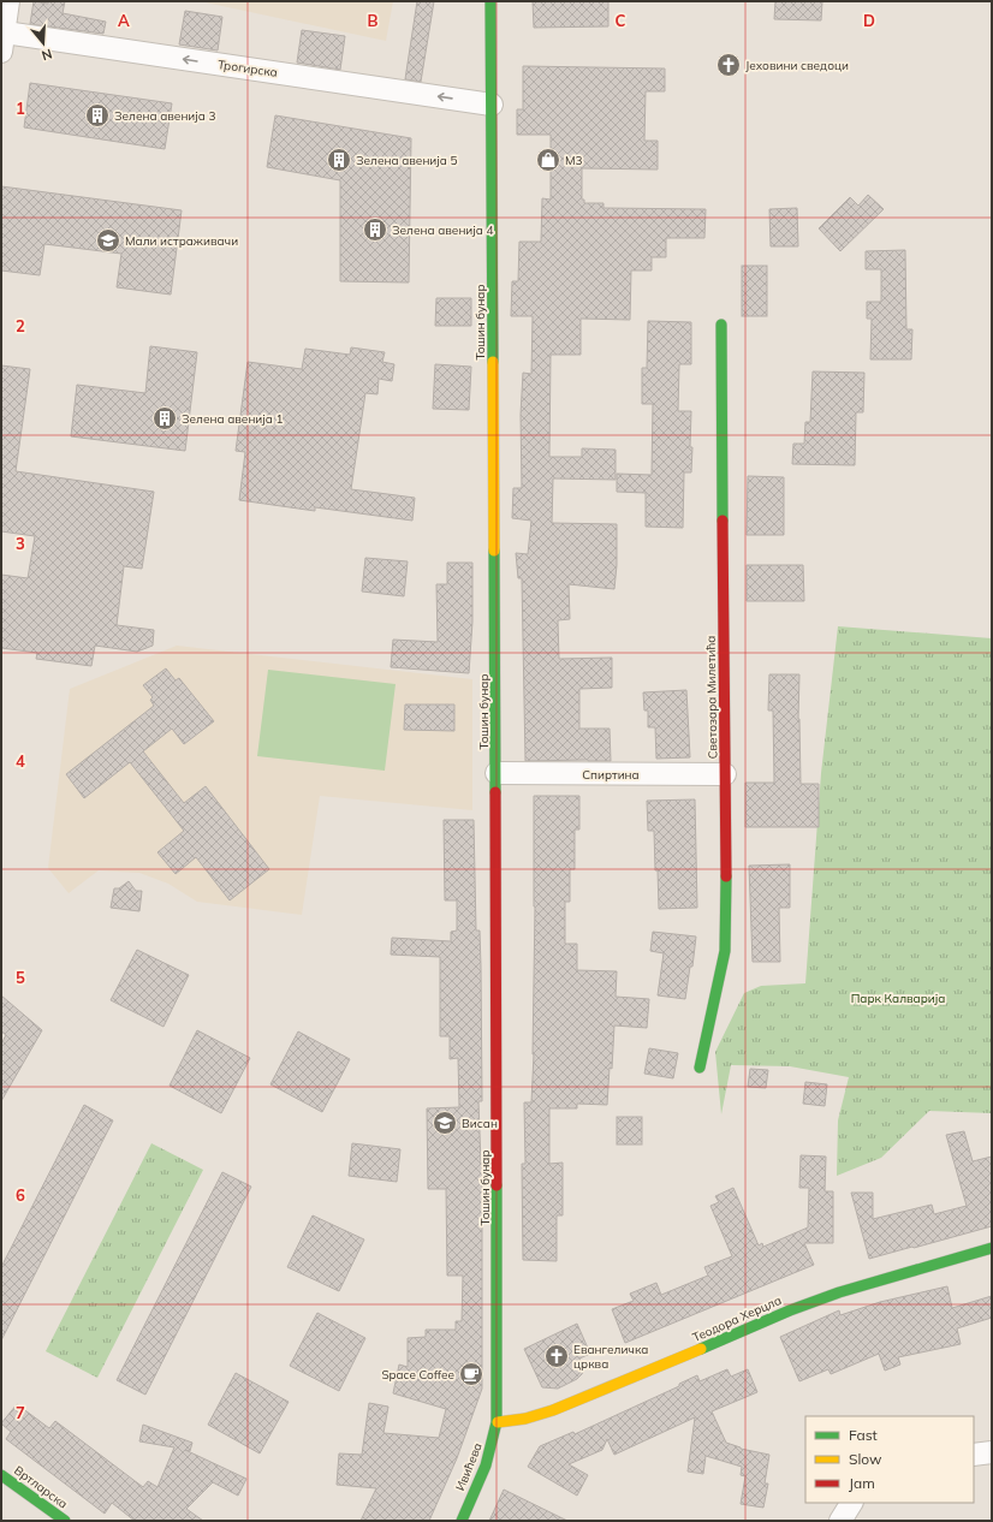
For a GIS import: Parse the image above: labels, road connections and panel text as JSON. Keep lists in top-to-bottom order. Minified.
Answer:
{"streets":{"main road":["Тошин бунар","Светозара Милетића","Теодора Херцла","Ивићева","Вртларска"],"street":["Трогирска","Спиртина"]},"crossings":[["Трогирска","Тошин бунар"],["Тошин бунар","Спиртина"],["Тошин бунар","Теодора Херцла"],["Тошин бунар","Ивићева"],["Светозара Милетића","Спиртина"],["Теодора Херцла","Ивићева"]],"one_way":["Трогирска"],"parks":["Парк Калварија"],"places":{"church":["Јеховини сведоци","Евангеличка црква"],"building":["Зелена авенија 3","Зелена авенија 5","Зелена авенија 4","Зелена авенија 1"],"shop":["М3"],"school or university":["Мали истраживачи","Висан"],"cafe":["Space Coffee"]},"legend":["Fast","Slow","Jam"],"north":"bottom","grid":{"columns":["A","B","C","D"],"rows":["1","2","3","4","5","6","7"]}}
